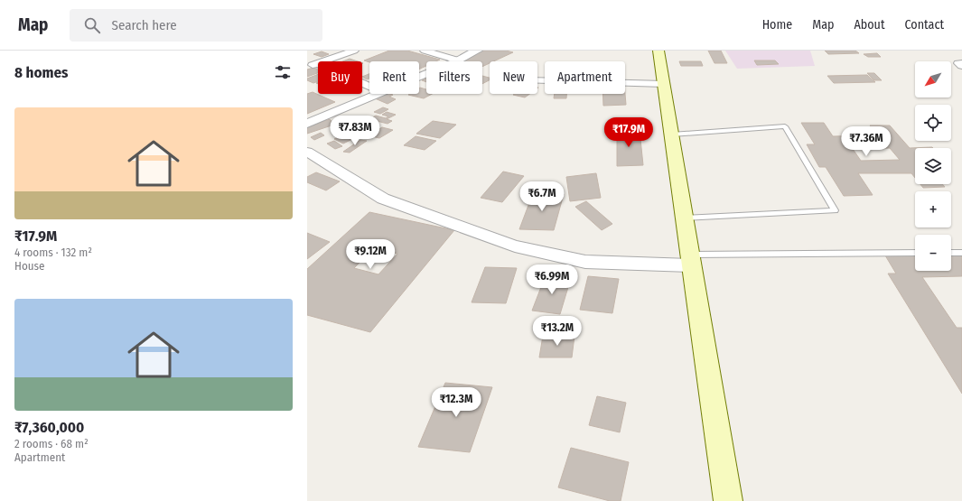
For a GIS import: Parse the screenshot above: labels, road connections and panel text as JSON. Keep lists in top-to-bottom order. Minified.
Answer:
{"north":"bottom left","page":{"header":"Map","search":"Search here","nav":["Home","Map","About","Contact"],"heading":"8 homes","map_buttons":["+","−"],"chip":["Buy","Rent","Filters","New","Apartment"],"list":[{"name":"₹17.9M","note":"4 rooms · 132 m² · House"},{"name":"₹7,360,000","note":"2 rooms · 68 m² · Apartment"}],"price":["₹7.83M","₹17.9M","₹7.36M","₹6.7M","₹9.12M","₹6.99M","₹13.2M","₹12.3M"]}}
